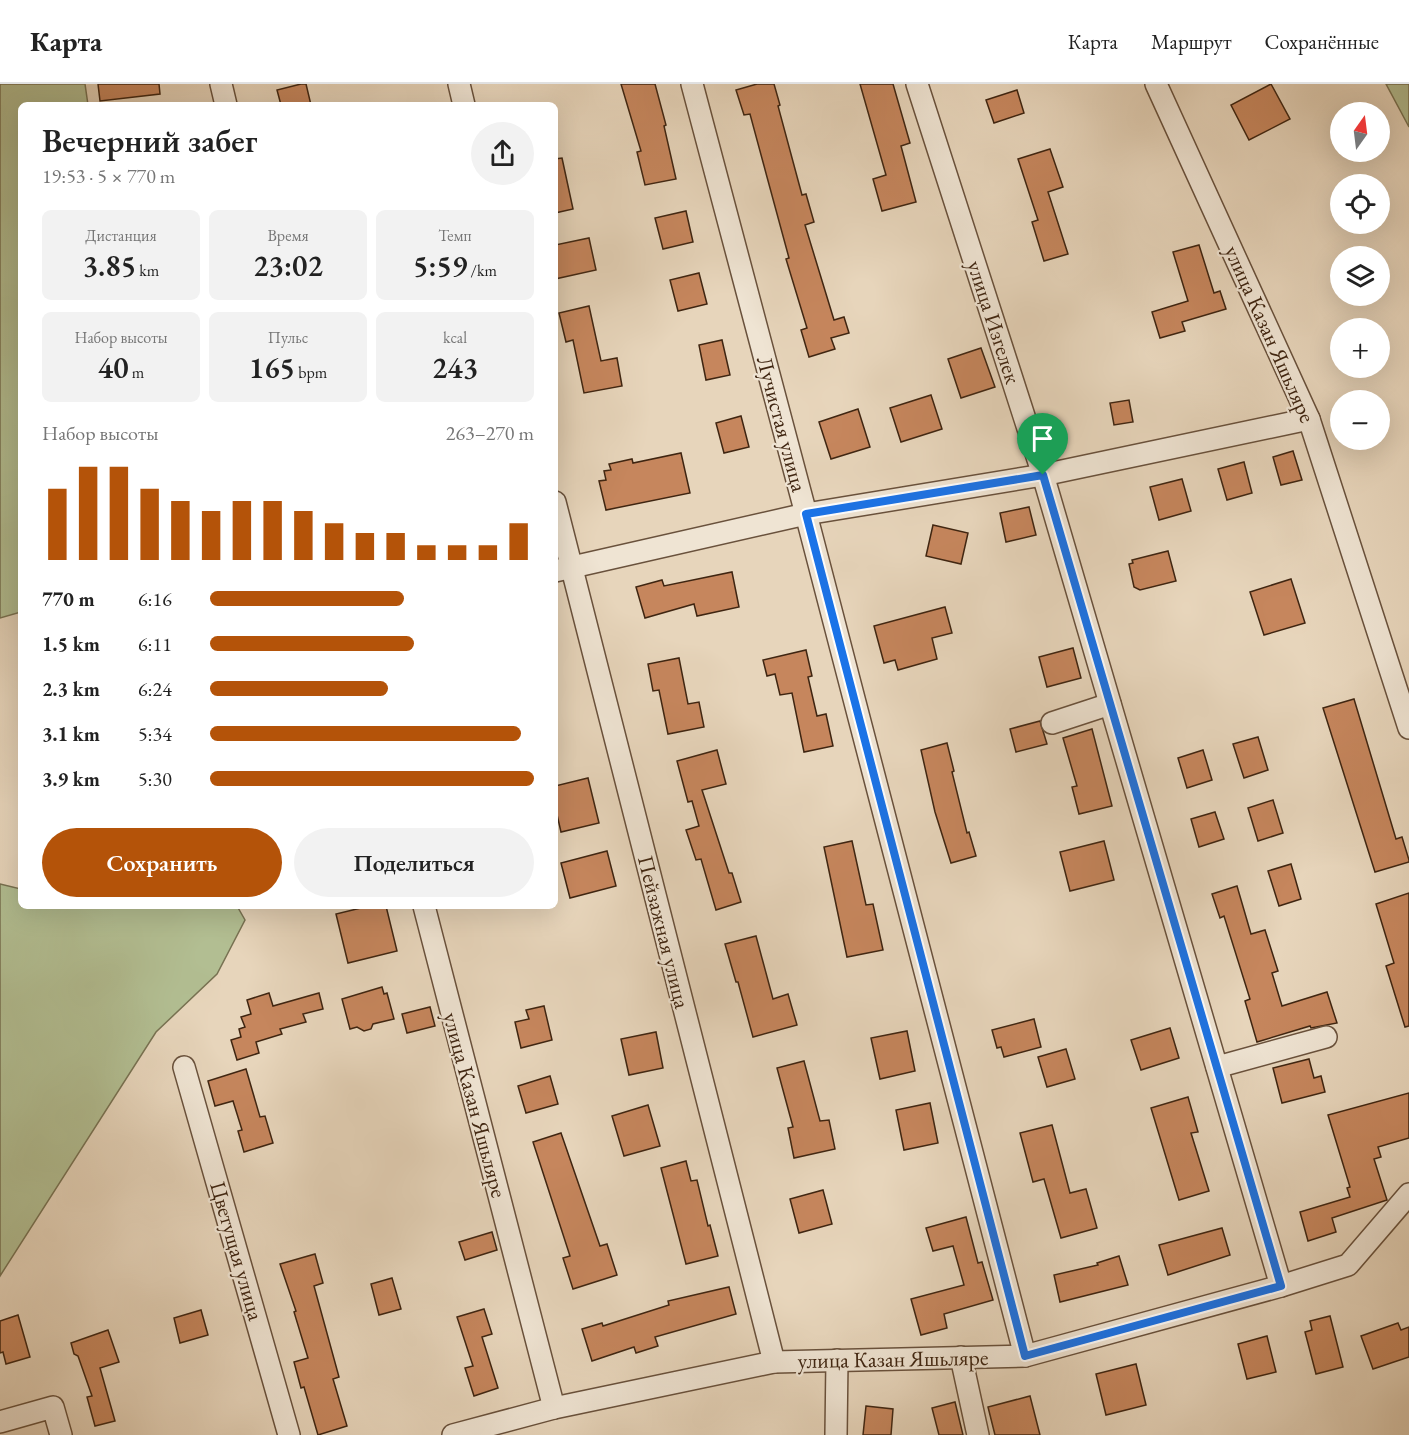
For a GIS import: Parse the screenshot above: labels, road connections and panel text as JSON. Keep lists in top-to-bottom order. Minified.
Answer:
{"streets":{"street":["улица Изгелек","улица Казан Яшьляре","Лучистая улица","Пейзажная улица","Цветущая улица"]},"crossings":[["улица Изгелек","улица Казан Яшьляре"],["улица Казан Яшьляре","Лучистая улица"],["улица Казан Яшьляре","Пейзажная улица"]],"north":"top","page":{"header":"Карта","nav":["Карта","Маршрут","Сохранённые"],"map_buttons":["+","−"],"heading":["Вечерний забег","19:53 · 5 × 770 m"],"stats":[["Дистанция","3.85 km"],["Время","23:02"],["Темп","5:59 /km"],["Набор высоты","40 m"],["Пульс","165 bpm"],["kcal","243"]],"chart":["Набор высоты","263–270 m"],"list":[{"name":"770 m","note":"6:16"},{"name":"1.5 km","note":"6:11"},{"name":"2.3 km","note":"6:24"},{"name":"3.1 km","note":"5:34"},{"name":"3.9 km","note":"5:30"}],"buttons":["Сохранить","Поделиться"]}}
